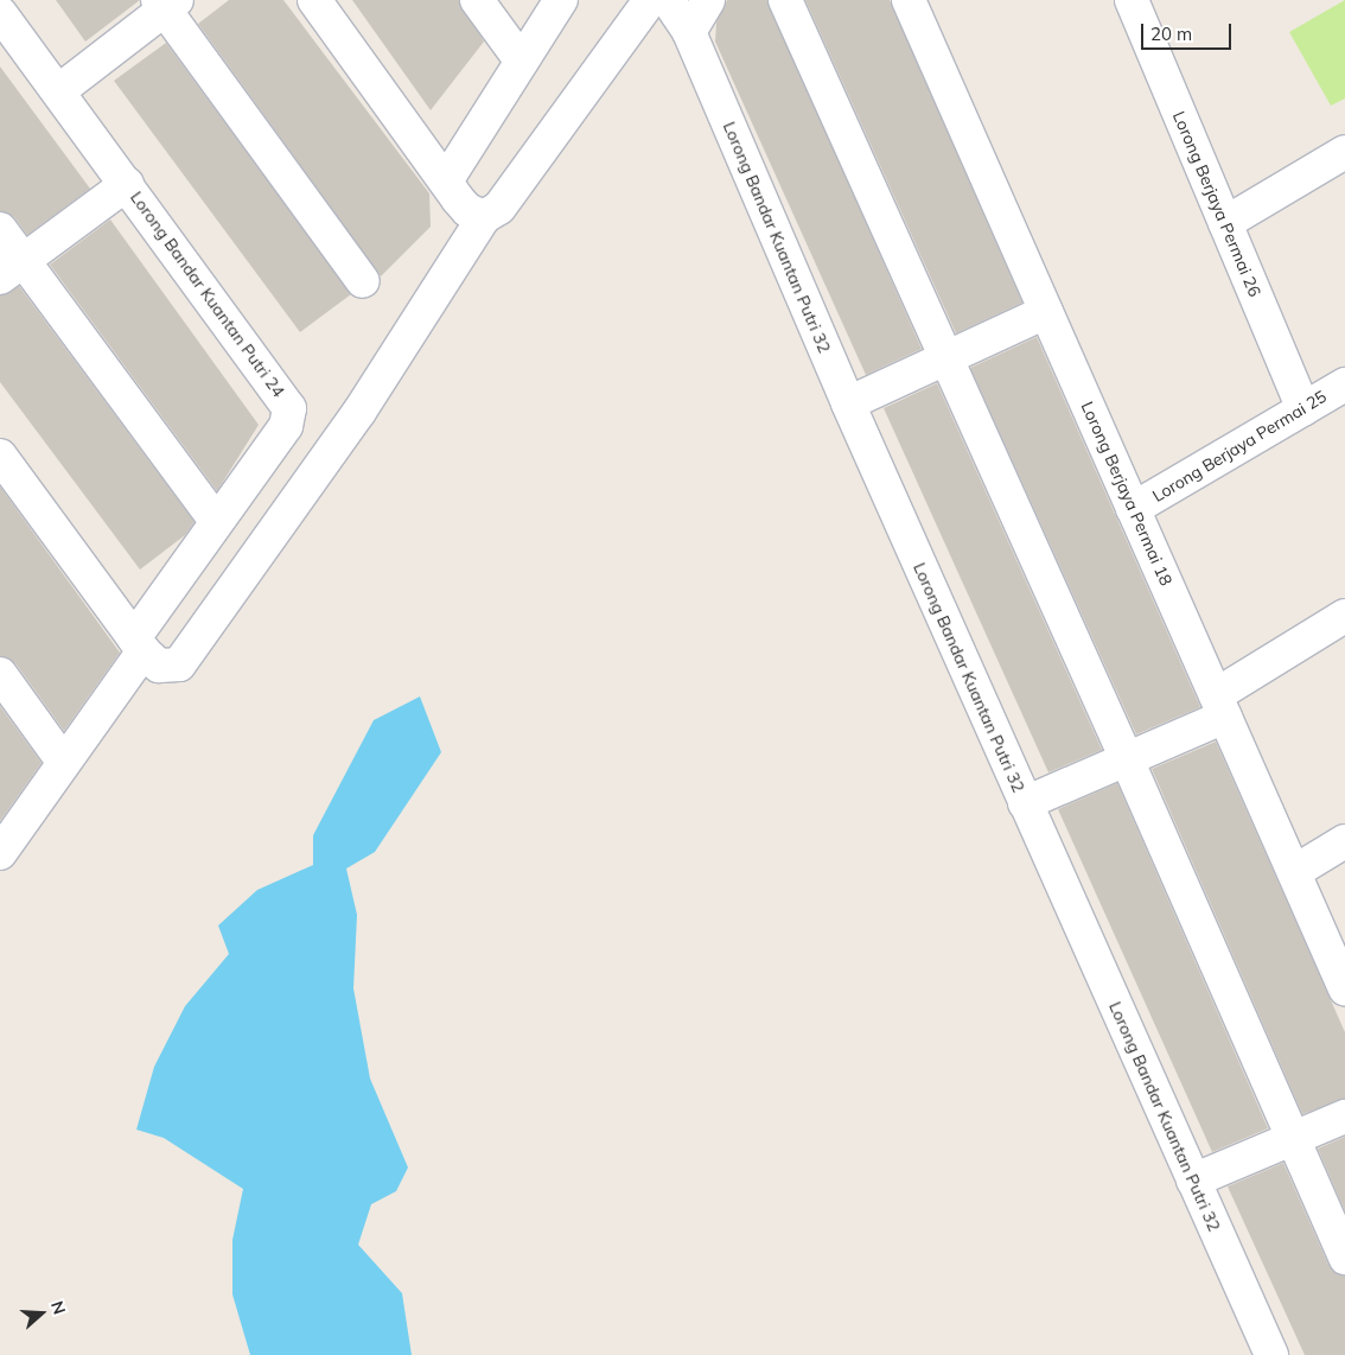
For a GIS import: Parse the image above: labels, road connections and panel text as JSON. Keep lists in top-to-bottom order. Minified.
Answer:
{"streets":{"street":["Lorong Berjaya Permai 26","Lorong Bandar Kuantan Putri 32","Lorong Bandar Kuantan Putri 24","Lorong Berjaya Permai 25","Lorong Berjaya Permai 18"]},"crossings":[["Lorong Berjaya Permai 26","Lorong Berjaya Permai 25"],["Lorong Berjaya Permai 25","Lorong Berjaya Permai 18"]],"scale_bar":"20 m","north":"right"}
